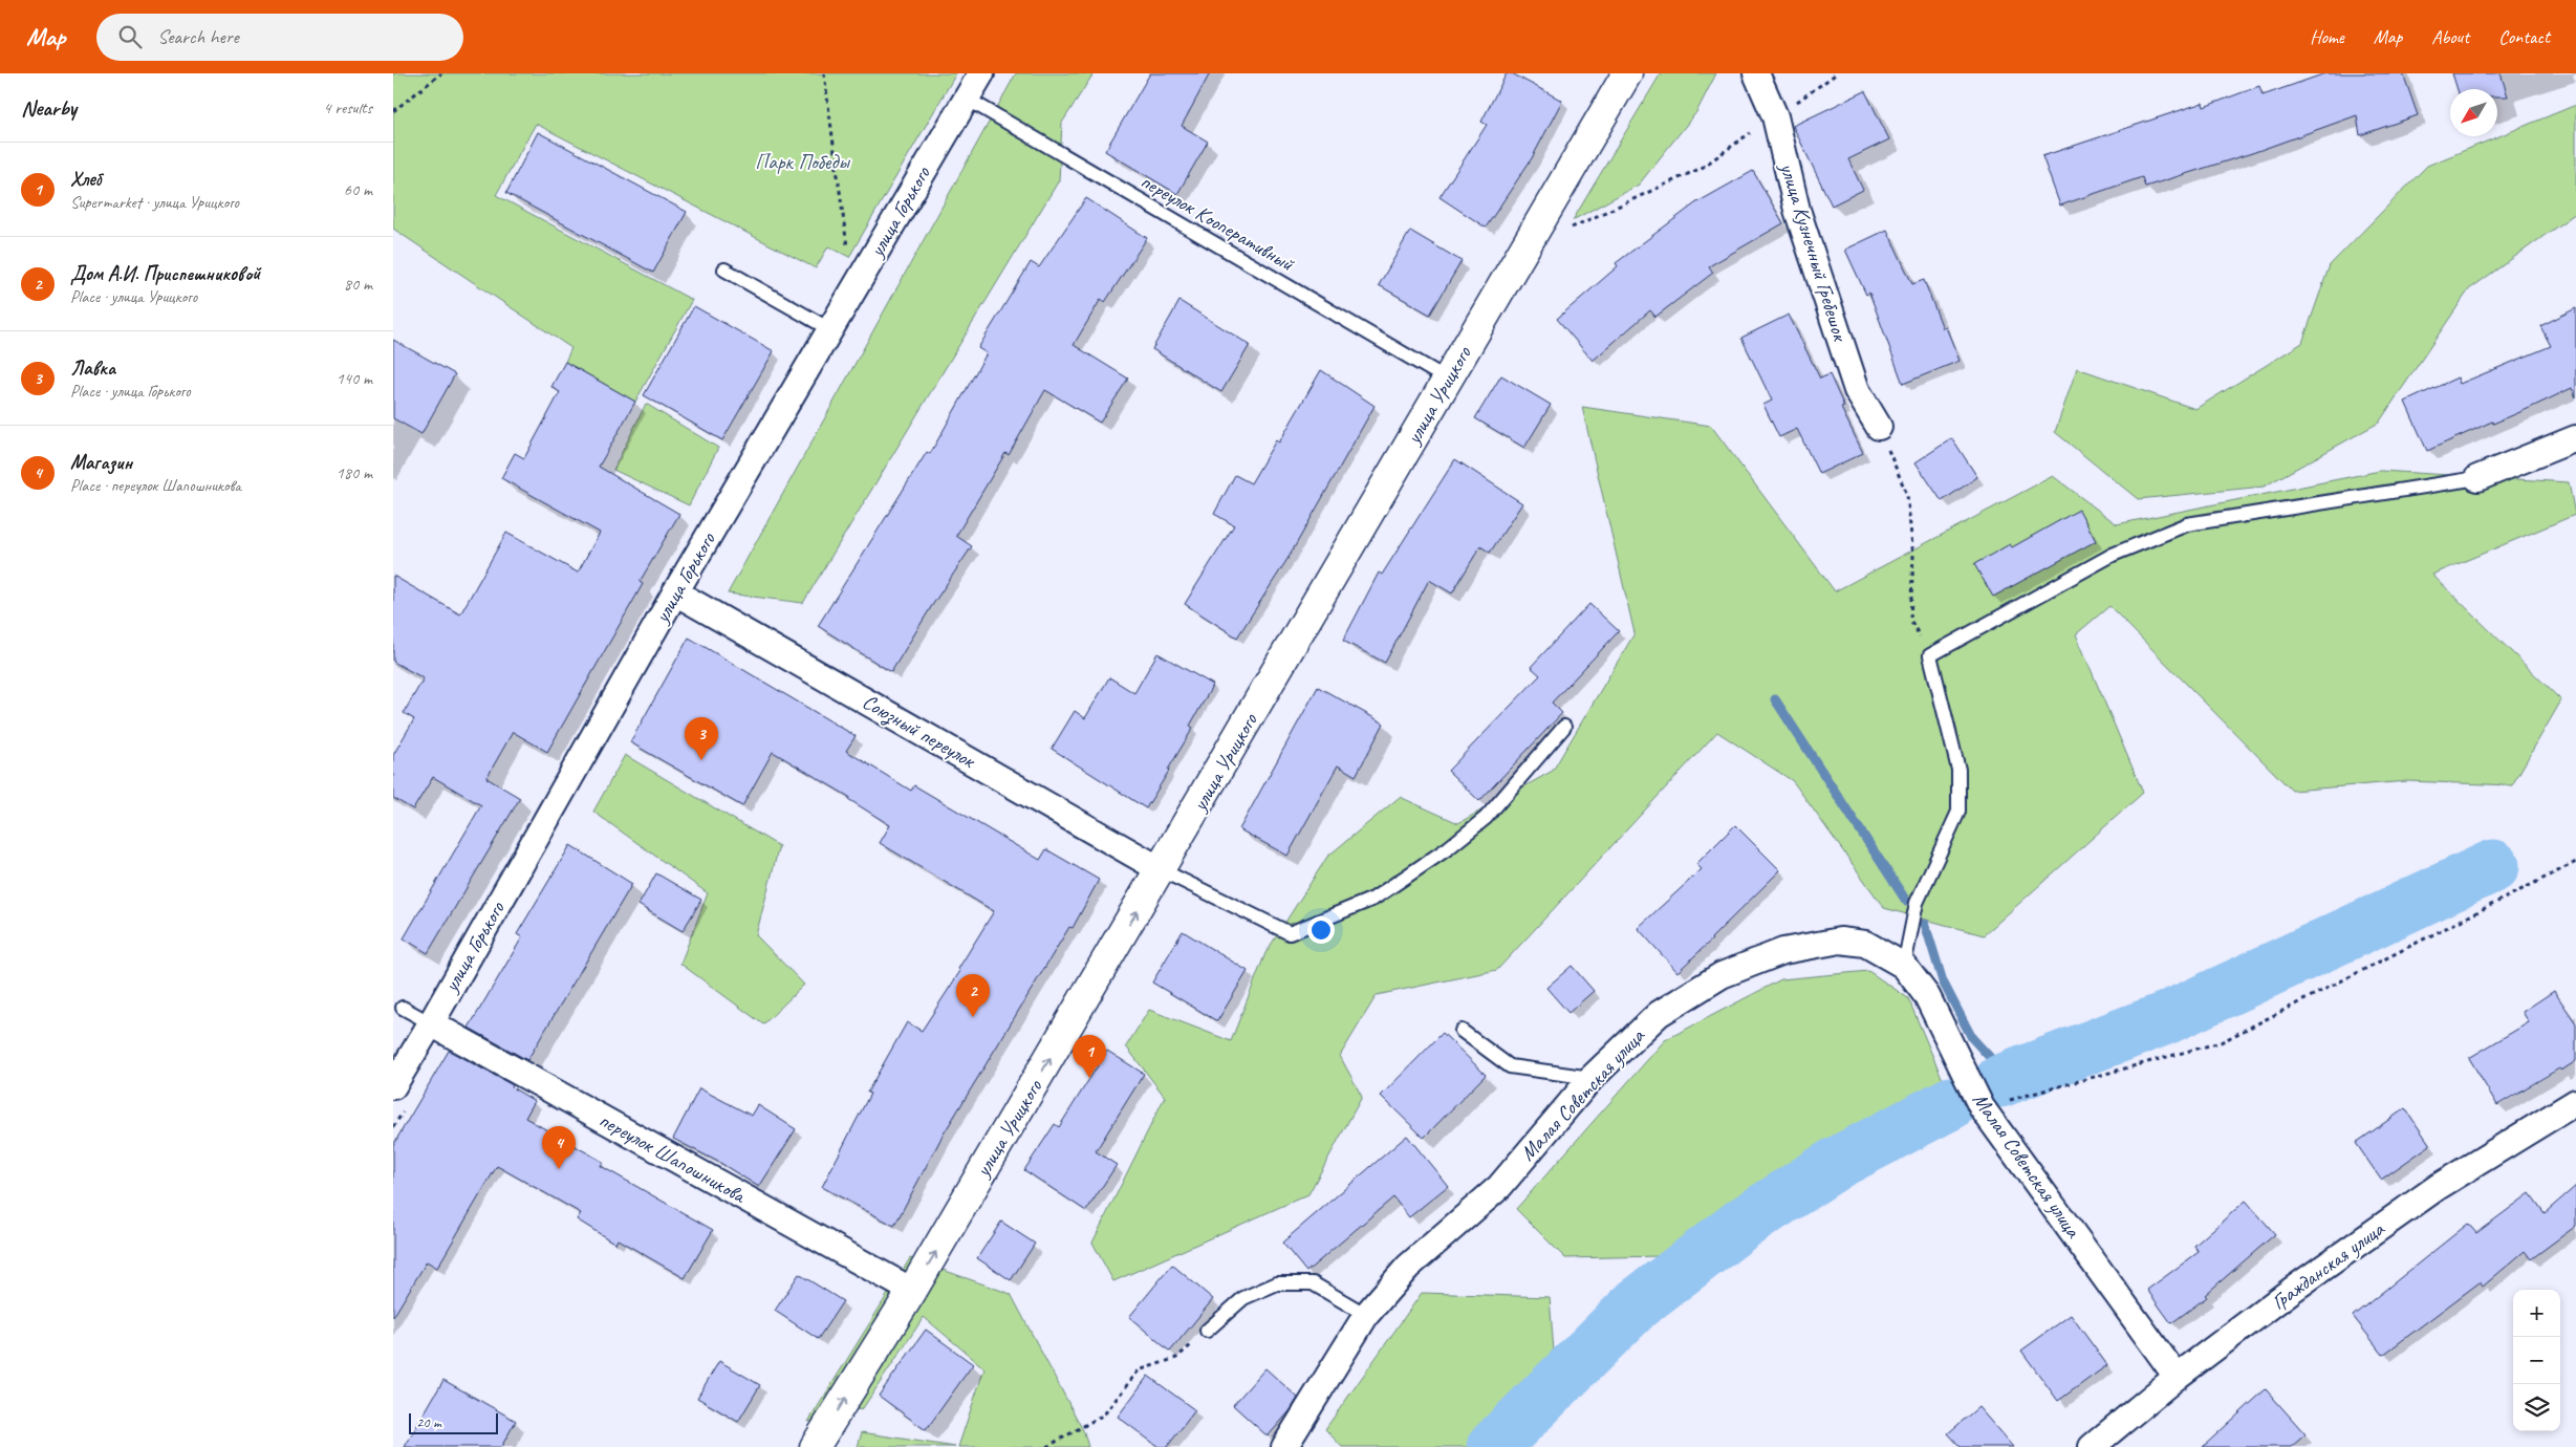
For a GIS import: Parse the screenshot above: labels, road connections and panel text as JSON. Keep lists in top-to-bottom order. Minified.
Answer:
{"streets":{"main road":["улица Урицкого"],"street":["улица Горького","улица Кузнечный Гребешок","Союзный переулок","Малая Советская улица","переулок Шапошникова","Гражданская улица"],"lane":["переулок Кооперативный"]},"crossings":[["улица Горького","переулок Кооперативный"],["улица Горького","Союзный переулок"],["улица Горького","переулок Шапошникова"],["переулок Кооперативный","улица Урицкого"],["улица Урицкого","Союзный переулок"],["улица Урицкого","переулок Шапошникова"],["Малая Советская улица","Гражданская улица"]],"one_way":["улица Урицкого"],"parks":["Парк Победы"],"scale_bar":"20 m","north":"bottom left","page":{"header":"Map","search":"Search here","nav":["Home","Map","About","Contact"],"heading":["Nearby","4 results"],"list":[{"mark":"1","name":"Хлеб","note":"Supermarket · улица Урицкого","value":"60 m"},{"mark":"2","name":"Дом А.И. Приспешниковой","note":"Place · улица Урицкого","value":"80 m"},{"mark":"3","name":"Лавка","note":"Place · улица Горького","value":"140 m"},{"mark":"4","name":"Магазин","note":"Place · переулок Шапошникова","value":"180 m"}],"pins":["3","2","1","4"],"map_buttons":["+","−"],"scale":"20 m"}}
